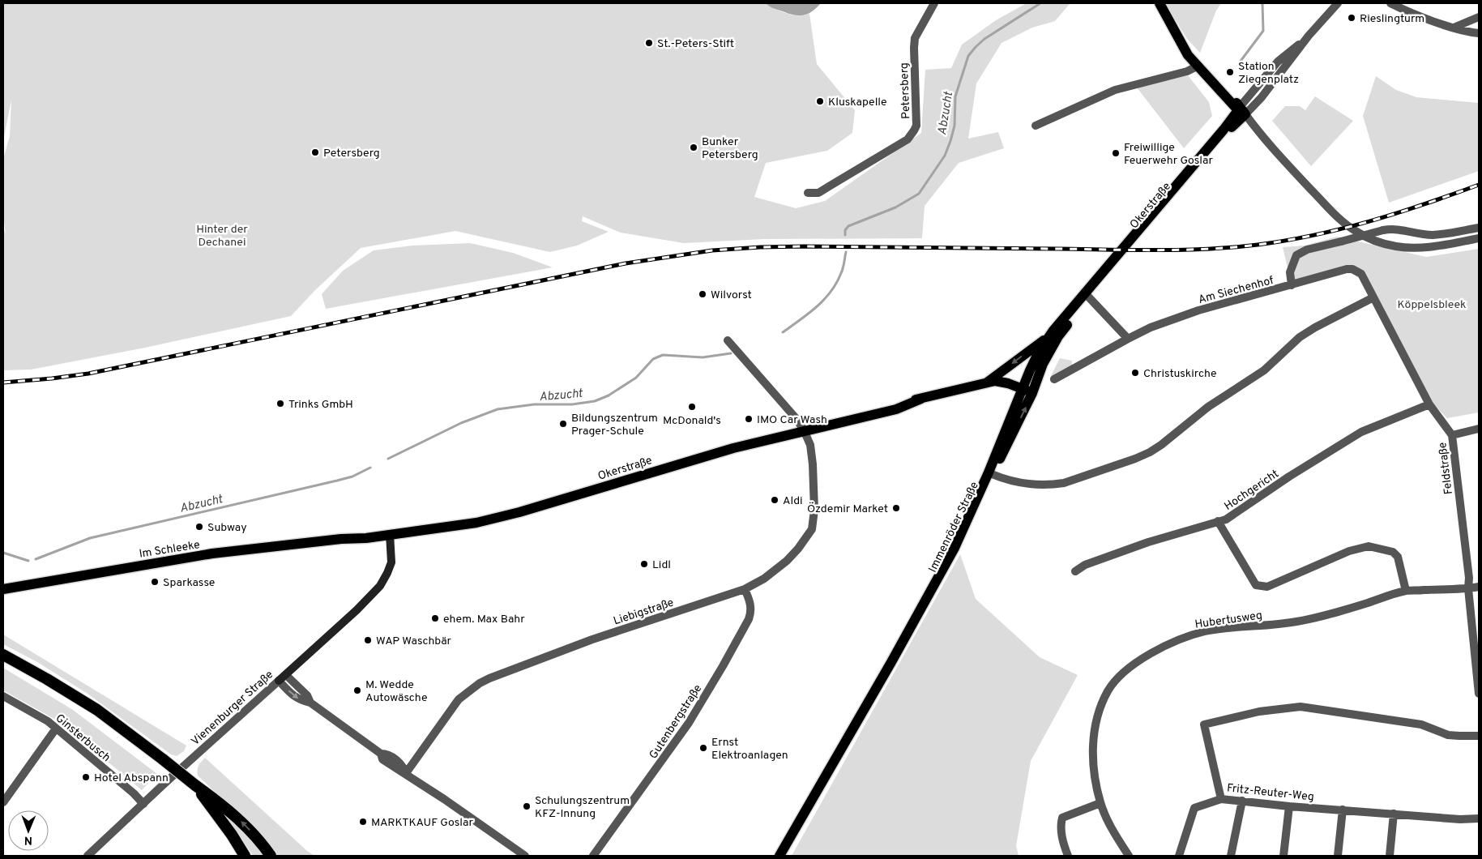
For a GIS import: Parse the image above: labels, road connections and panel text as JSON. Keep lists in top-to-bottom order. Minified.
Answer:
{"streets":{"main road":["Okerstraße","Immenröder Straße","Im Schleeke","Vienenburger Straße"],"street":["Petersberg","Am Siechenhof","Feldstraße","Hochgericht","Liebigstraße","Hubertusweg","Gutenbergstraße","Ginsterbusch","Fritz-Reuter-Weg"]},"crossings":[["Okerstraße","Immenröder Straße"],["Okerstraße","Im Schleeke"],["Okerstraße","Liebigstraße"],["Okerstraße","Vienenburger Straße"],["Am Siechenhof","Feldstraße"],["Feldstraße","Hochgericht"],["Feldstraße","Hubertusweg"],["Im Schleeke","Vienenburger Straße"],["Liebigstraße","Gutenbergstraße"],["Vienenburger Straße","Ginsterbusch"]],"water":["Abzucht"],"parks":["Hinter der Dechanei","Köppelsbleek"],"places":["Rieslingturm","St.-Peters-Stift","Station Ziegenplatz","Kluskapelle","Bunker Petersberg","Petersberg","Freiwillige Feuerwehr Goslar","Wilvorst","Christuskirche","Trinks GmbH","McDonald's","IMO Car Wash","Bildungszentrum Prager-Schule","Aldi","Özdemir Market","Subway","Lidl","Sparkasse","ehem. Max Bahr","WAP Waschbär","M. Wedde Autowäsche","Ernst Elektroanlagen","Hotel Abspann","Schulungszentrum KFZ-Innung","MARKTKAUF Goslar"],"north":"bottom"}
